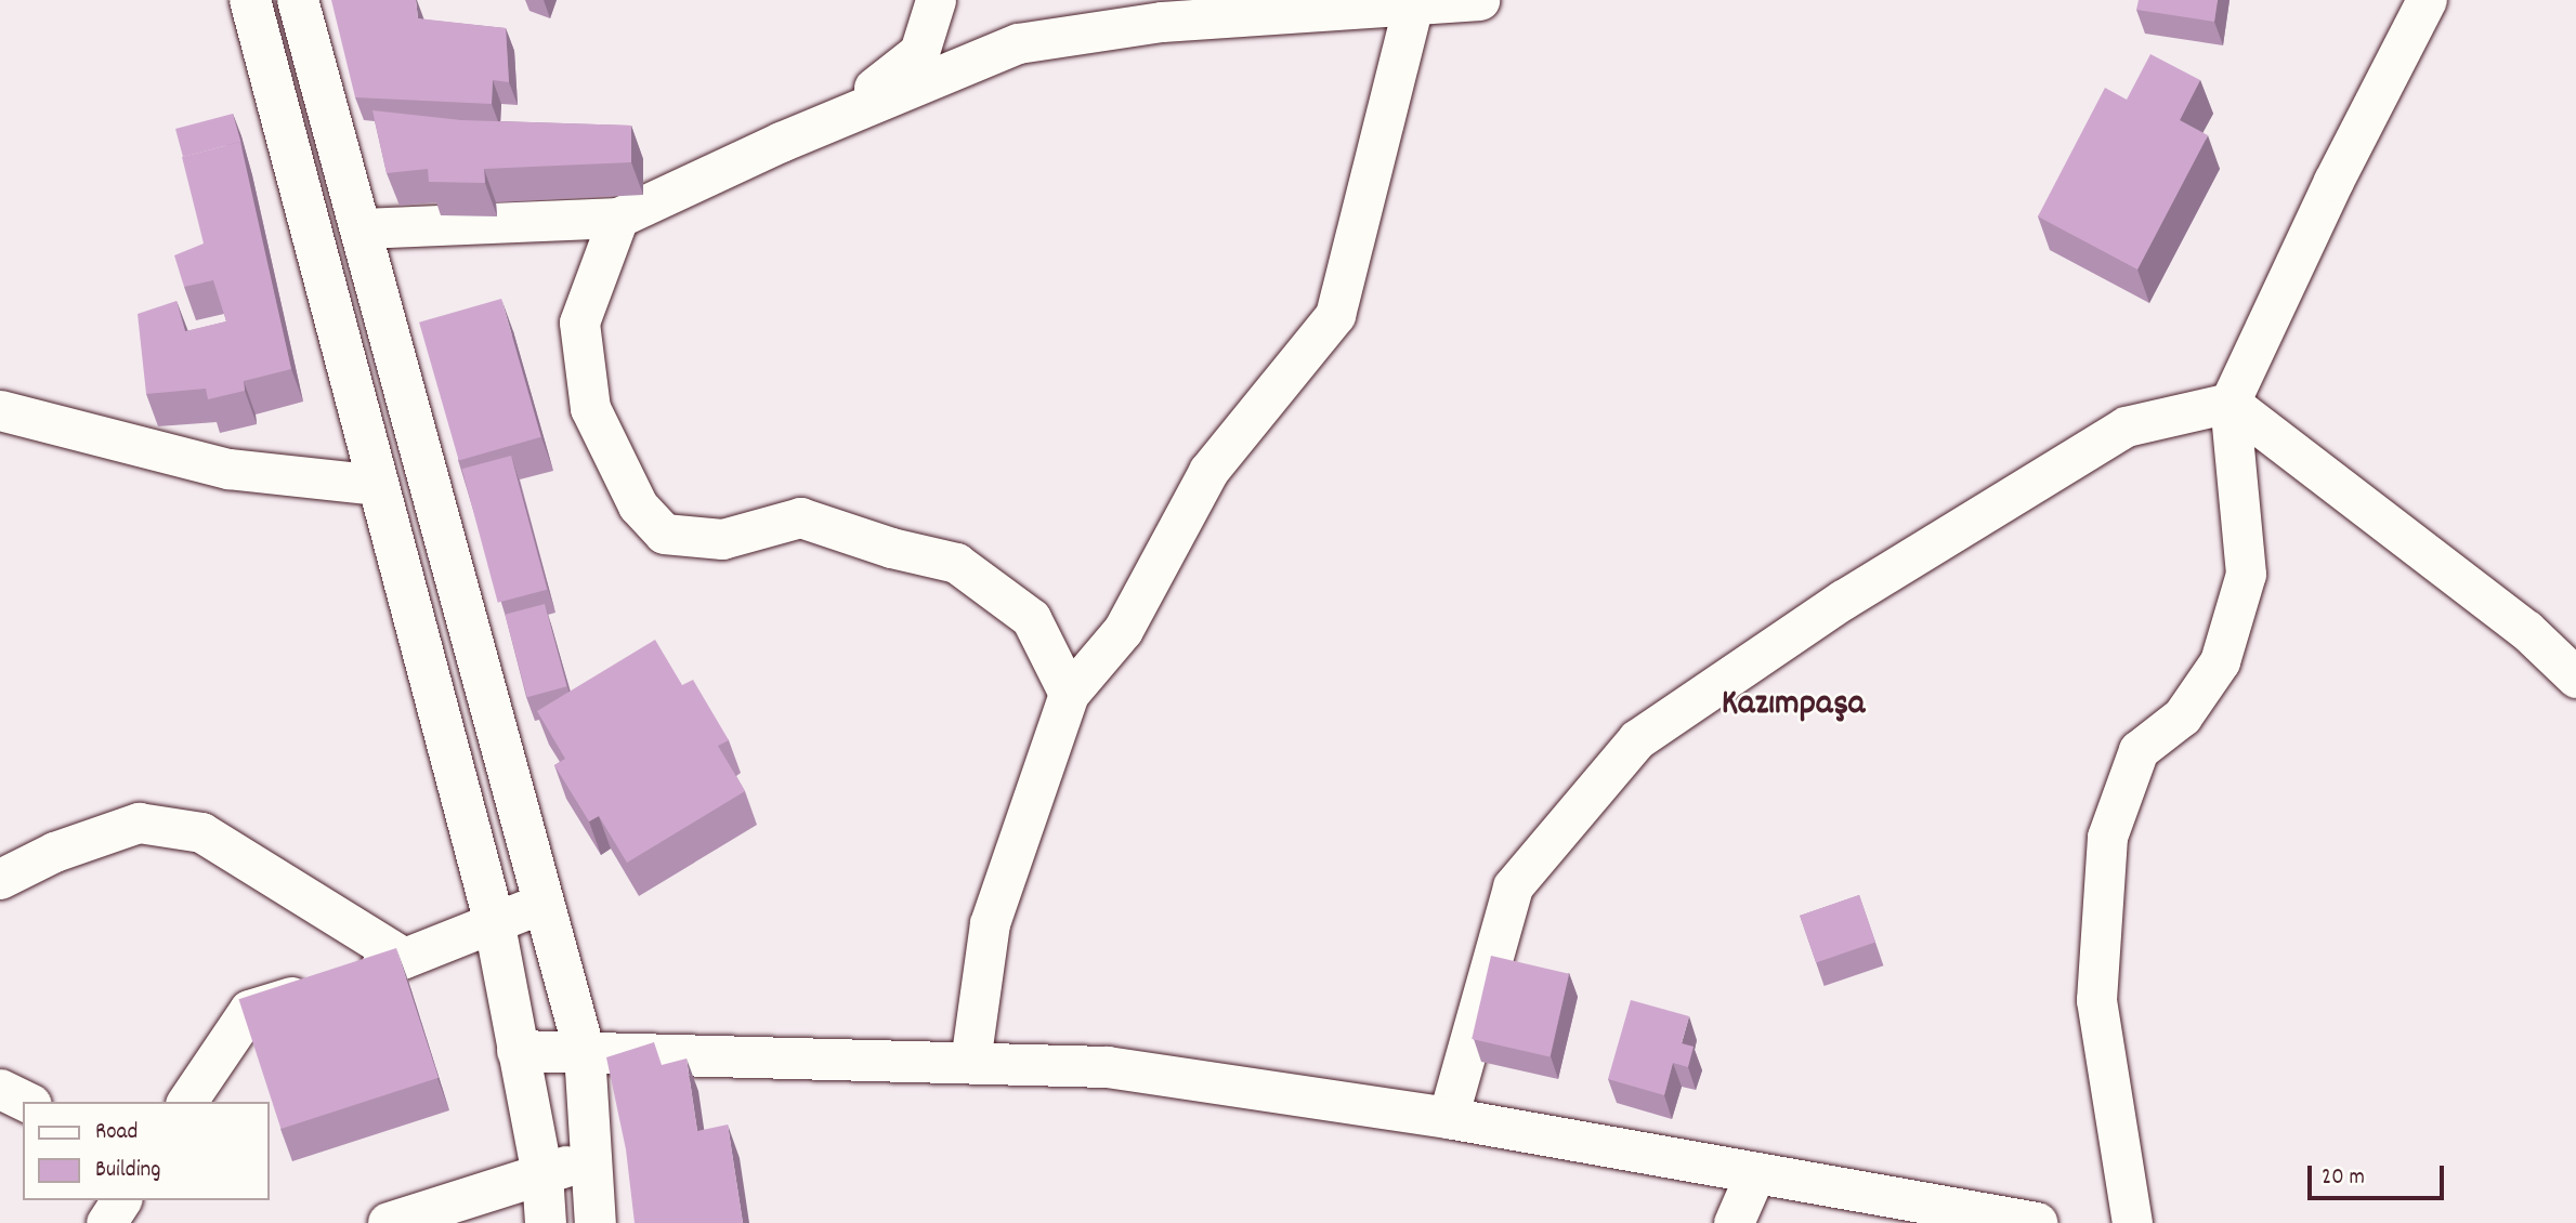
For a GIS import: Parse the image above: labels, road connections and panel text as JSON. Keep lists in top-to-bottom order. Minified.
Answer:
{"districts":["Kazımpaşa"],"legend":["Road","Building"],"scale_bar":"20 m"}
